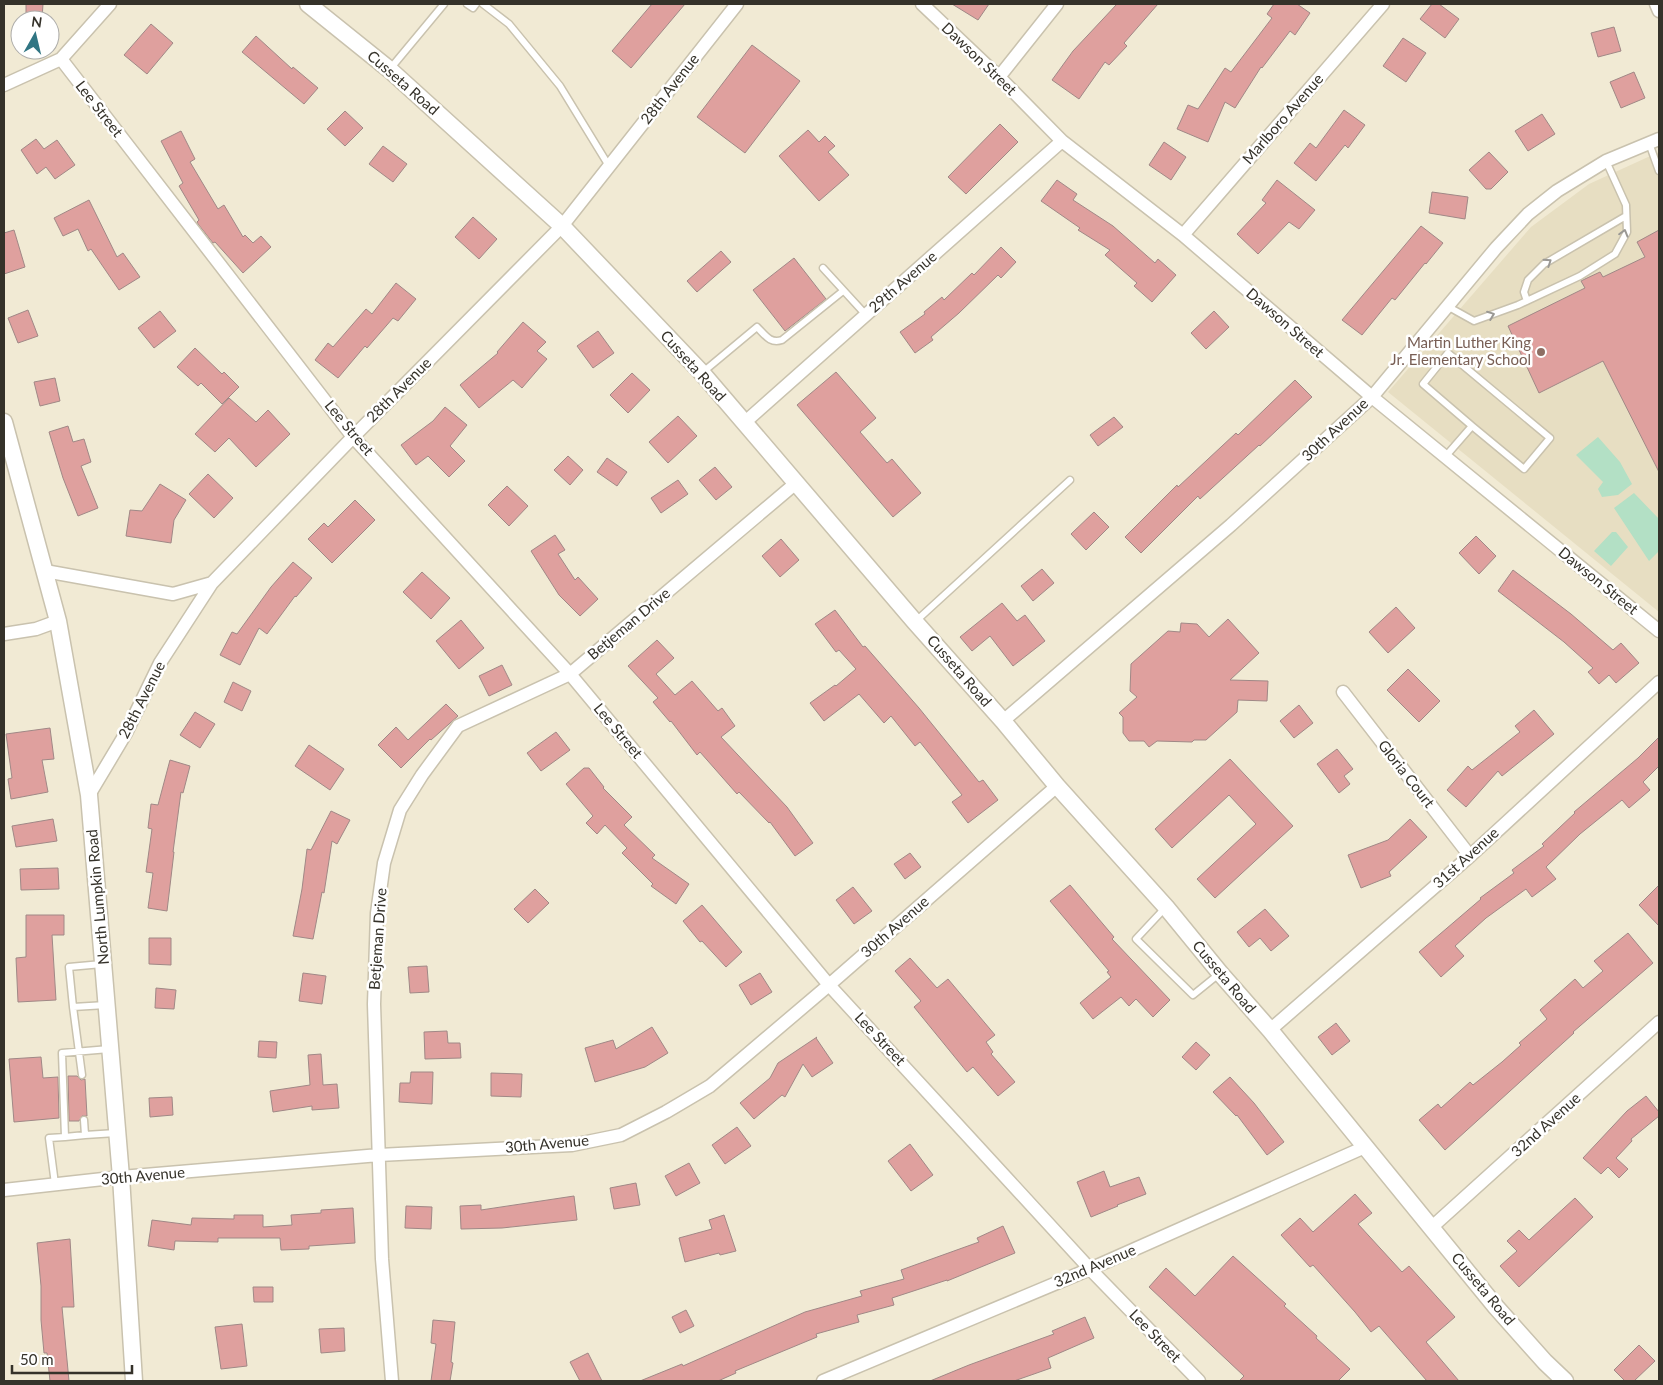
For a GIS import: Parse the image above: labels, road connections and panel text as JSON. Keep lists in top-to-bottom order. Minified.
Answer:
{"streets":{"street":["Dawson Street","Cusseta Road","28th Avenue","Lee Street","Marlboro Avenue","29th Avenue","30th Avenue","Betjeman Drive","Gloria Court","31st Avenue","North Lumpkin Road","32nd Avenue"]},"crossings":[["Dawson Street","Marlboro Avenue"],["Dawson Street","29th Avenue"],["Dawson Street","30th Avenue"],["Cusseta Road","28th Avenue"],["Cusseta Road","29th Avenue"],["Cusseta Road","30th Avenue"],["Cusseta Road","Betjeman Drive"],["Cusseta Road","31st Avenue"],["Cusseta Road","32nd Avenue"],["28th Avenue","Lee Street"],["28th Avenue","North Lumpkin Road"],["Lee Street","30th Avenue"],["Lee Street","Betjeman Drive"],["Lee Street","32nd Avenue"],["30th Avenue","Betjeman Drive"],["30th Avenue","North Lumpkin Road"],["Gloria Court","31st Avenue"]],"places":["Martin Luther King Jr. Elementary School"],"scale_bar":"50 m","north":"top"}
